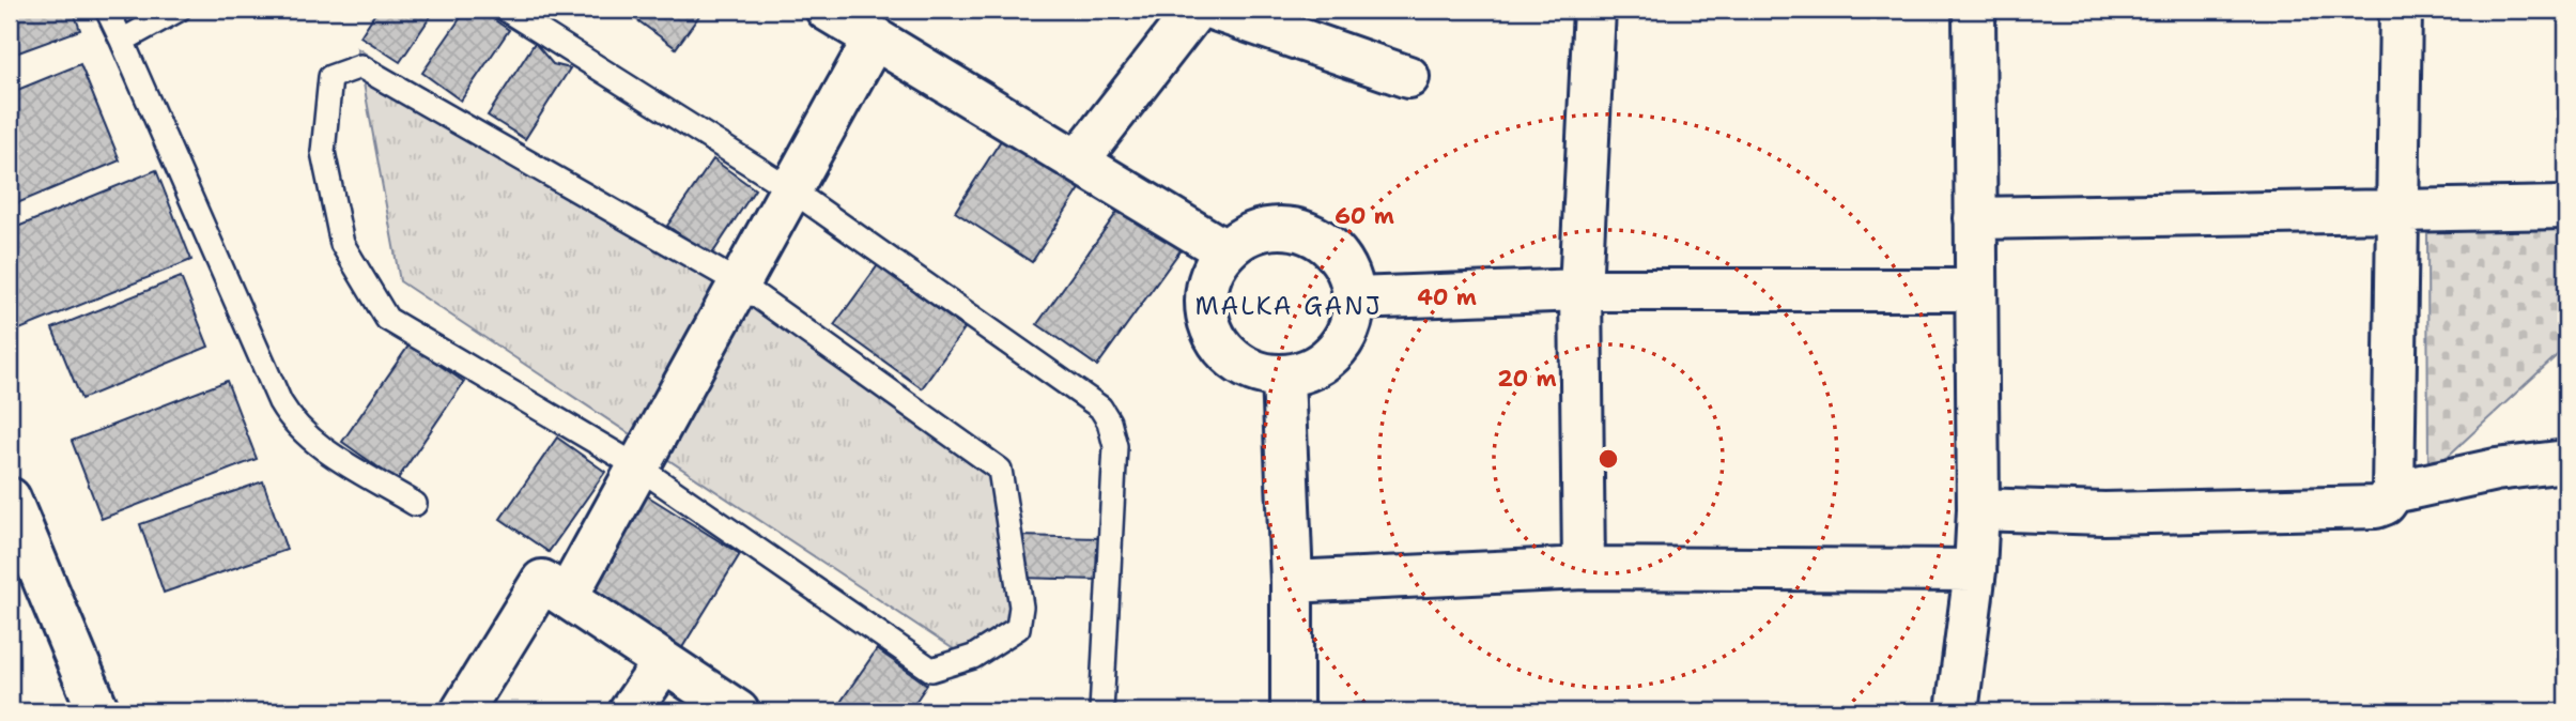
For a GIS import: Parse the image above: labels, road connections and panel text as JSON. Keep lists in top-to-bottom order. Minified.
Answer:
{"districts":["MALKA GANJ"],"rings":["60 m","40 m","20 m"]}
